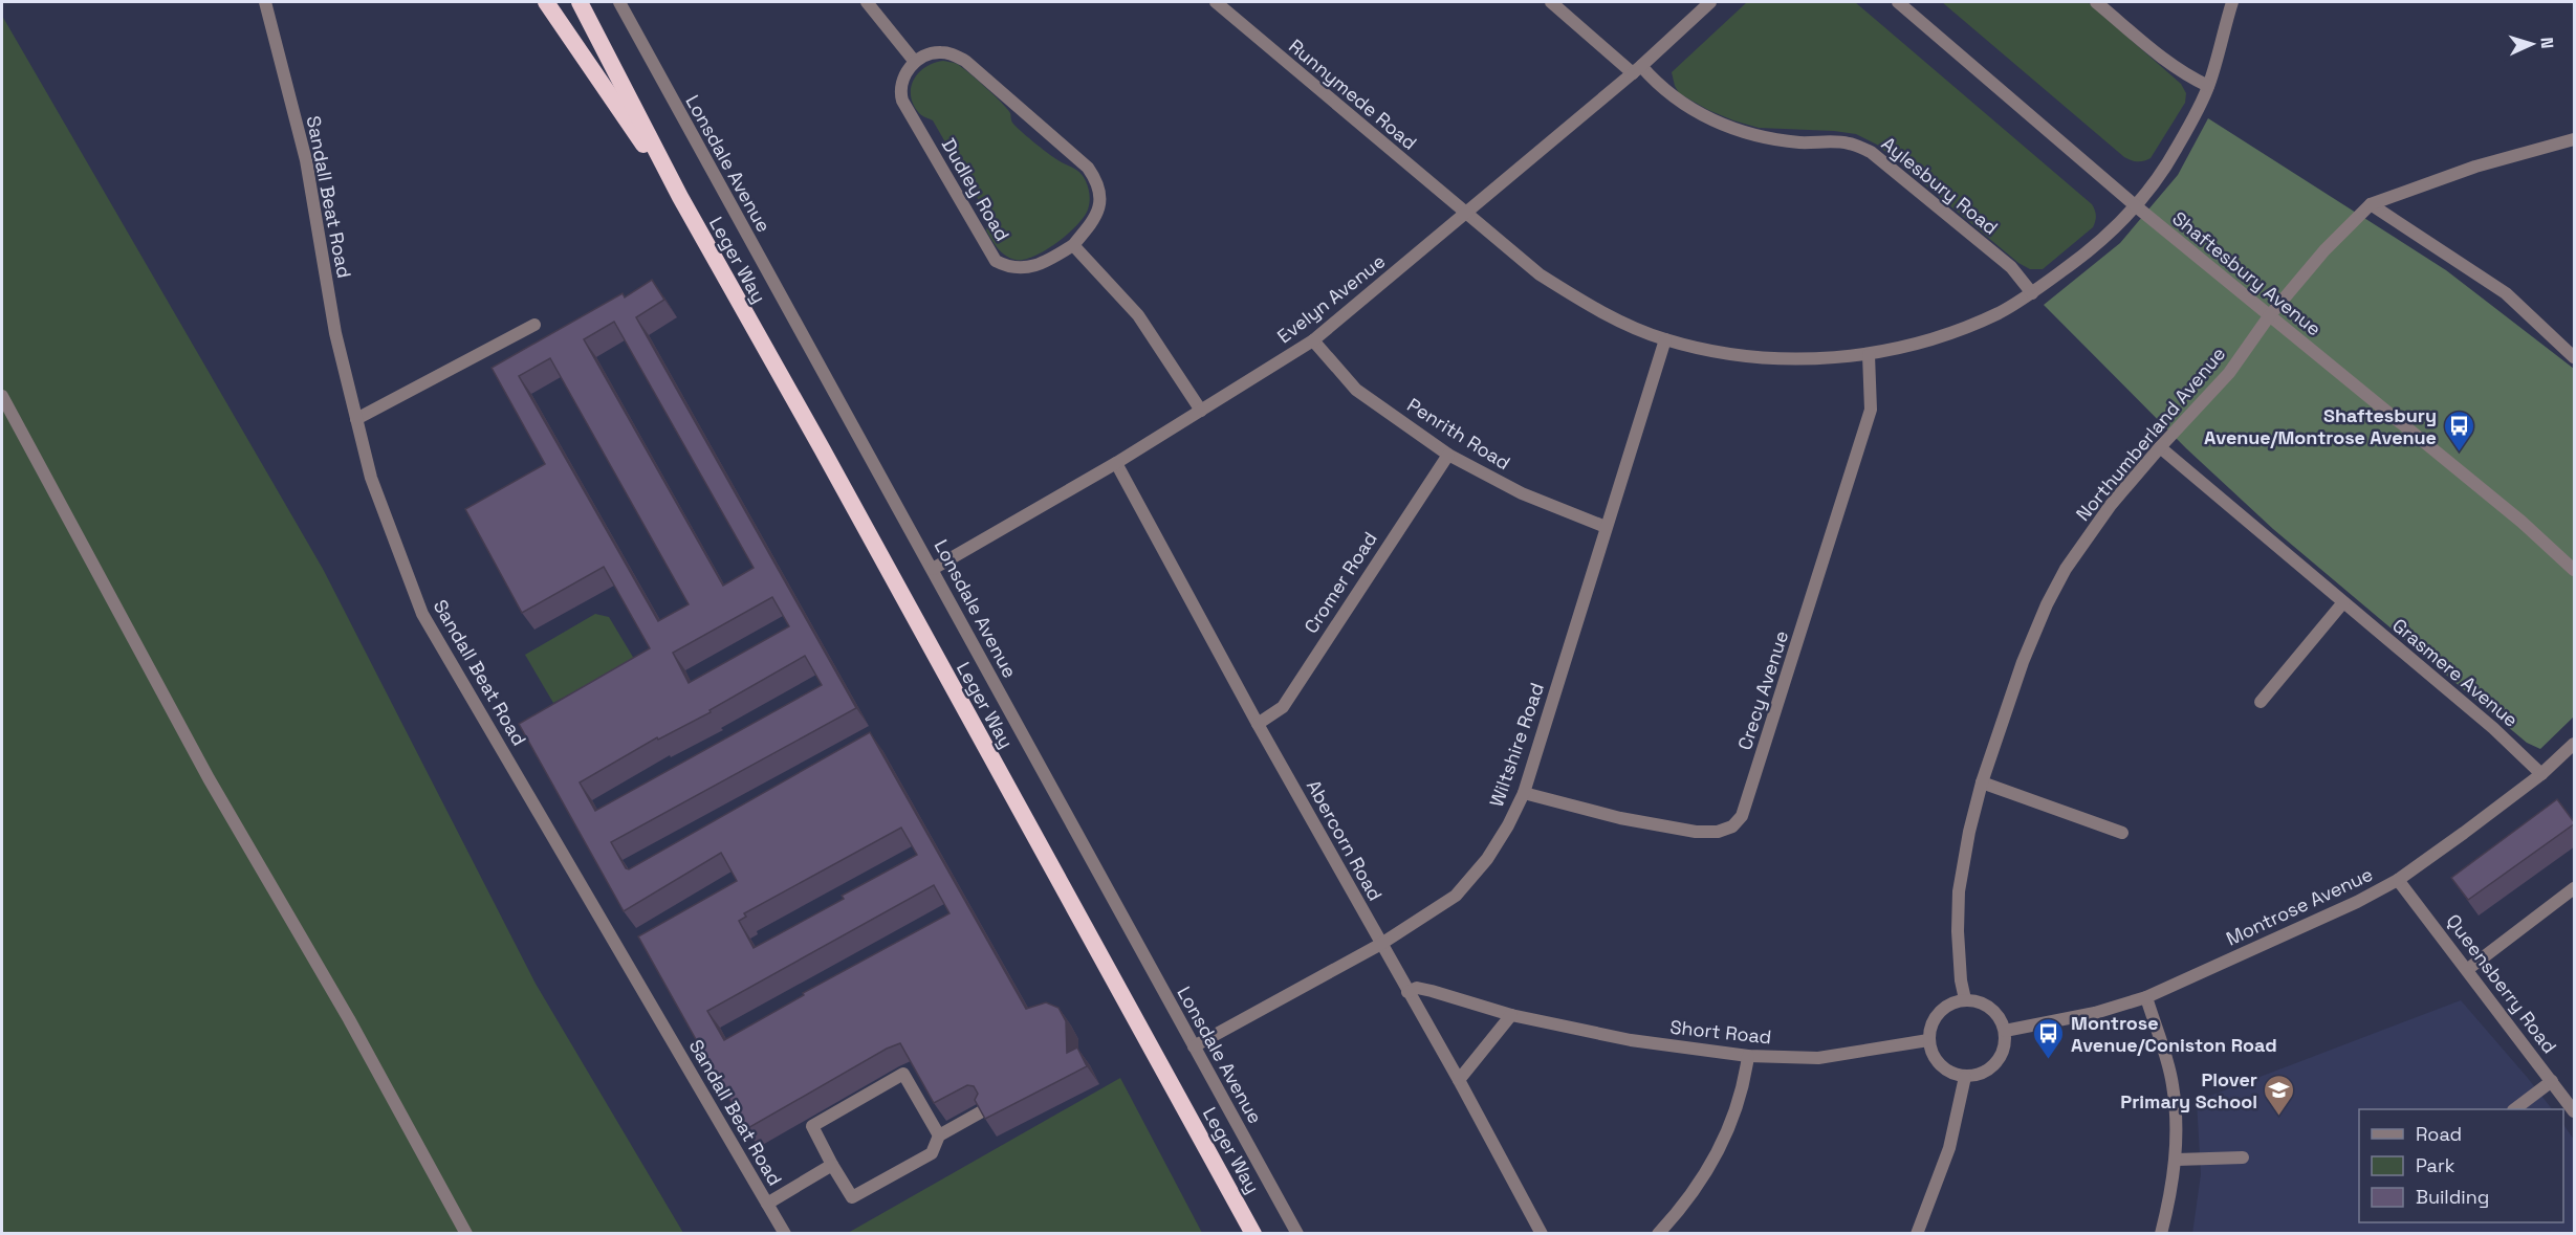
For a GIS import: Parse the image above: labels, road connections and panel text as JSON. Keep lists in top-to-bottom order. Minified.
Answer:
{"streets":{"highway":["Leger Way"],"street":["Runnymede Road","Lonsdale Avenue","Aylesbury Road","Dudley Road","Sandall Beat Road","Shaftesbury Avenue","Evelyn Avenue","Penrith Road","Northumberland Avenue","Cromer Road","Grasmere Avenue","Crecy Avenue","Wiltshire Road","Abercorn Road","Montrose Avenue","Queensberry Road","Short Road"]},"crossings":[["Runnymede Road","Aylesbury Road"],["Runnymede Road","Shaftesbury Avenue"],["Runnymede Road","Evelyn Avenue"],["Runnymede Road","Crecy Avenue"],["Runnymede Road","Wiltshire Road"],["Lonsdale Avenue","Evelyn Avenue"],["Lonsdale Avenue","Wiltshire Road"],["Aylesbury Road","Evelyn Avenue"],["Shaftesbury Avenue","Northumberland Avenue"],["Evelyn Avenue","Penrith Road"],["Evelyn Avenue","Abercorn Road"],["Penrith Road","Cromer Road"],["Penrith Road","Wiltshire Road"],["Northumberland Avenue","Grasmere Avenue"],["Northumberland Avenue","Montrose Avenue"],["Northumberland Avenue","Short Road"],["Cromer Road","Abercorn Road"],["Grasmere Avenue","Montrose Avenue"],["Crecy Avenue","Wiltshire Road"],["Wiltshire Road","Abercorn Road"],["Abercorn Road","Short Road"],["Montrose Avenue","Queensberry Road"],["Montrose Avenue","Short Road"]],"places":{"bus stop":["Shaftesbury Avenue/Montrose Avenue","Montrose Avenue/Coniston Road"],"school or university":["Plover Primary School"]},"legend":["Road","Park","Building"],"north":"right"}
